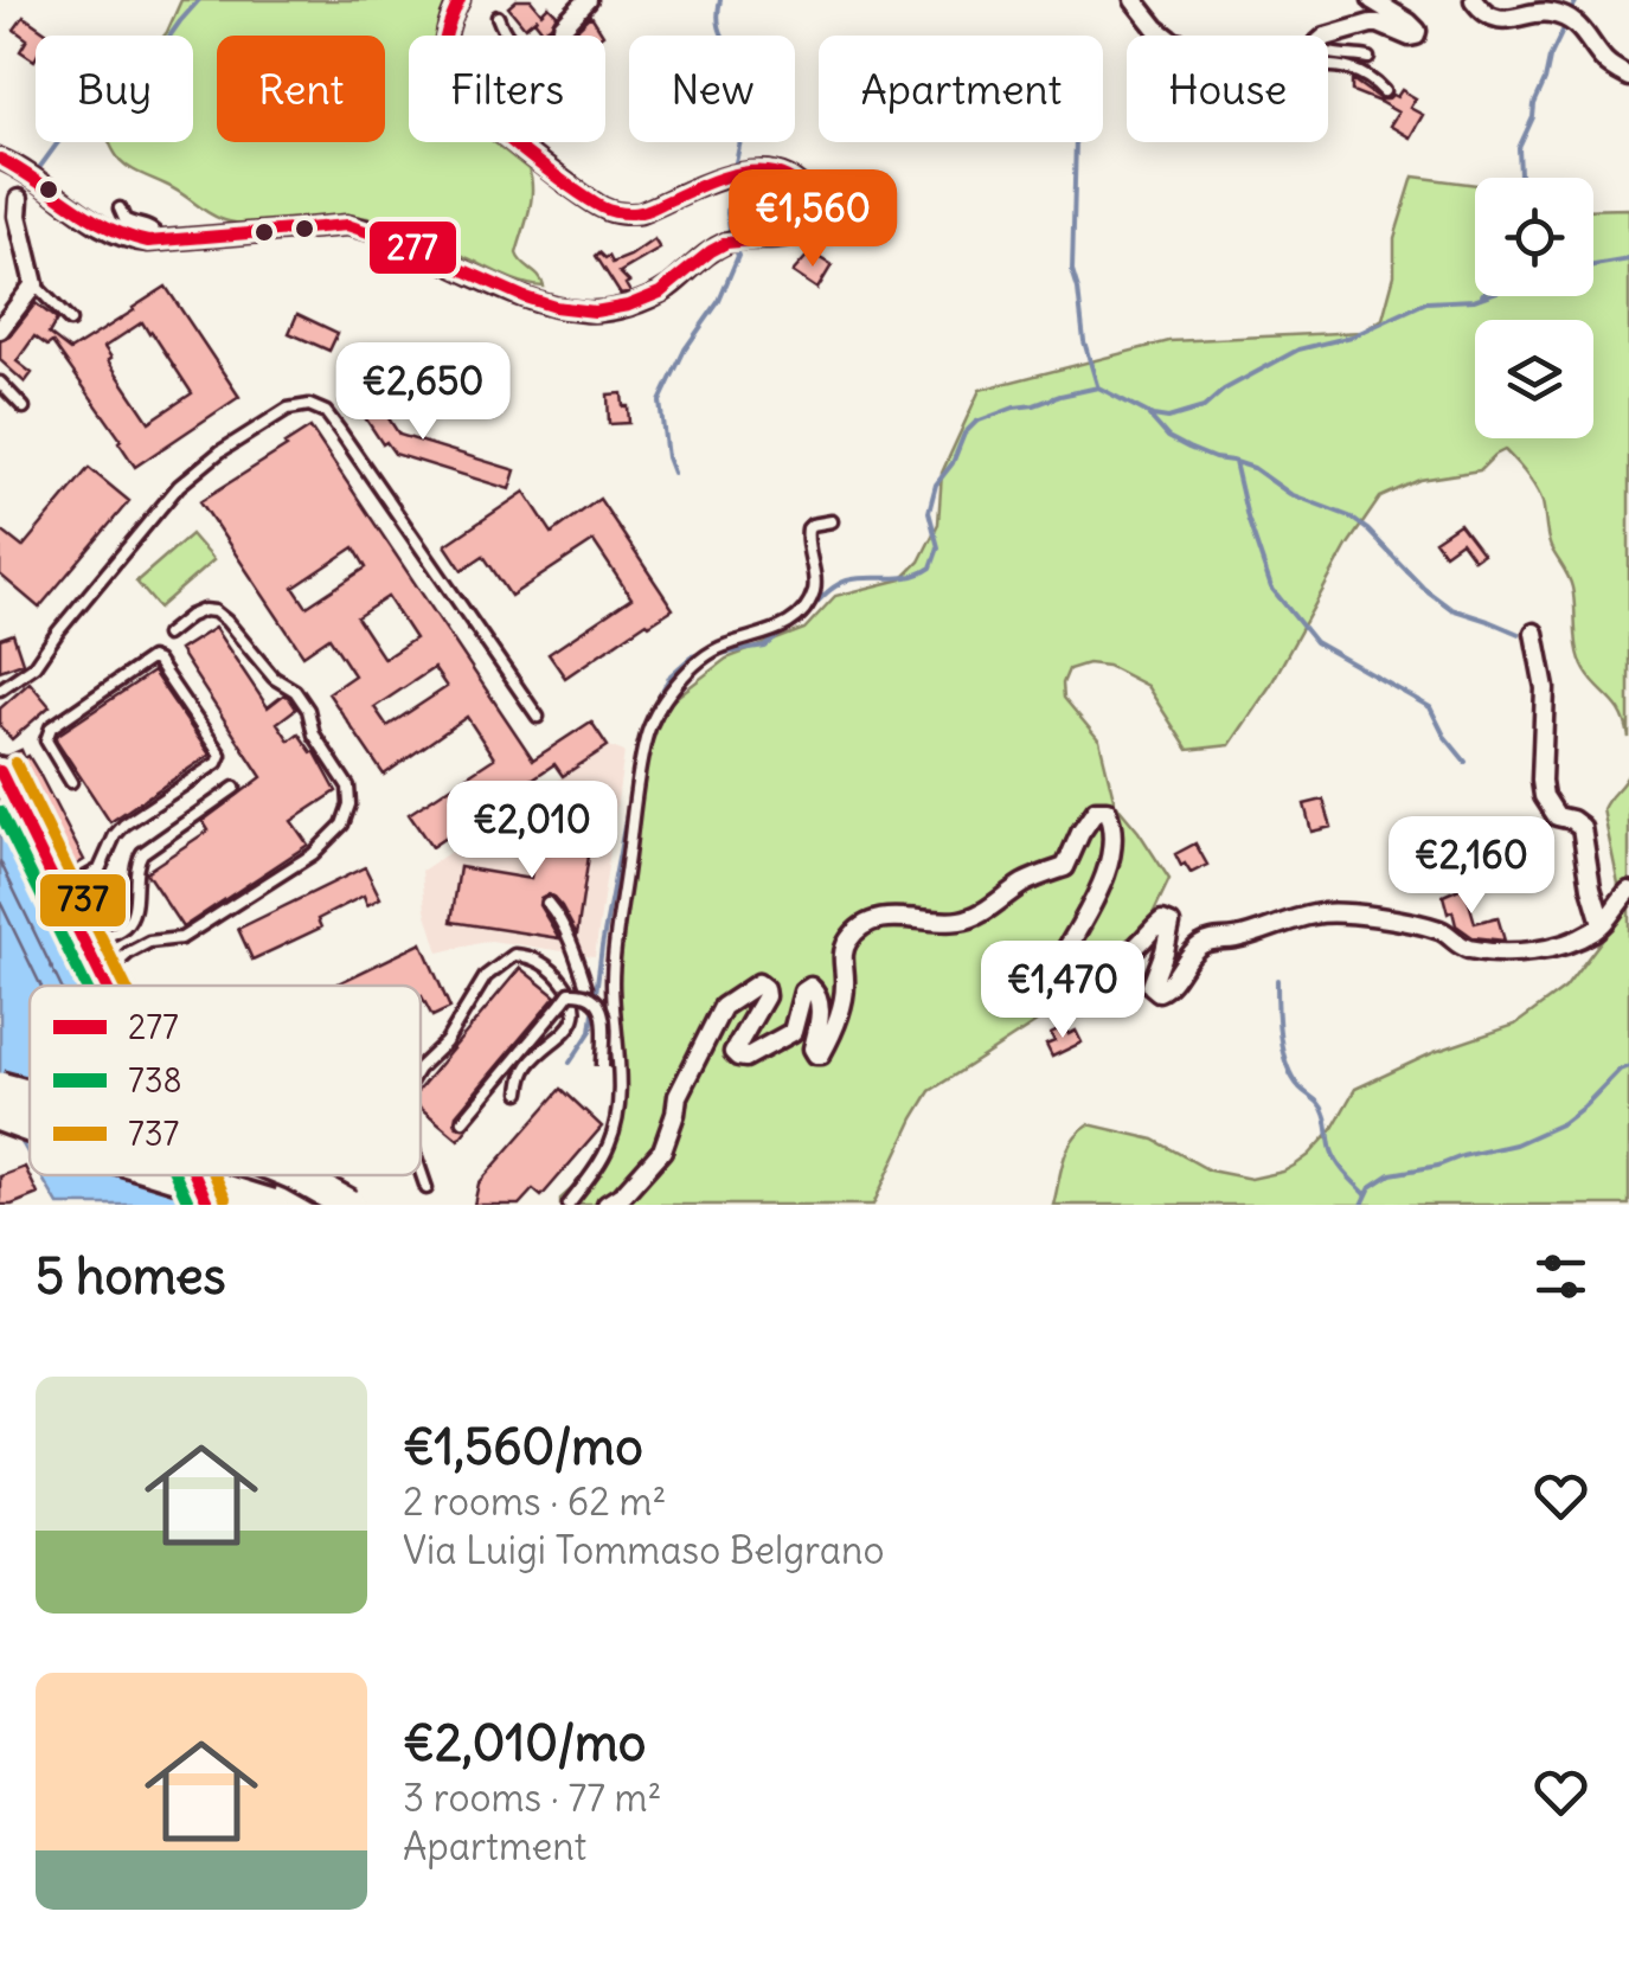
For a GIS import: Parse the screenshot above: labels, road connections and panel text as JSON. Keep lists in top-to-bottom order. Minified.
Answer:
{"lines":["transit line 277","transit line 737","transit line 738"],"legend":["277","738","737"],"page":{"chip":["Buy","Rent","Filters","New","Apartment","House"],"price":["€1,560","€2,650","€2,010","€2,160","€1,470"],"heading":"5 homes","list":[{"name":"€1,560/mo","note":"2 rooms · 62 m² · Via Luigi Tommaso Belgrano"},{"name":"€2,010/mo","note":"3 rooms · 77 m² · Apartment"}]}}
